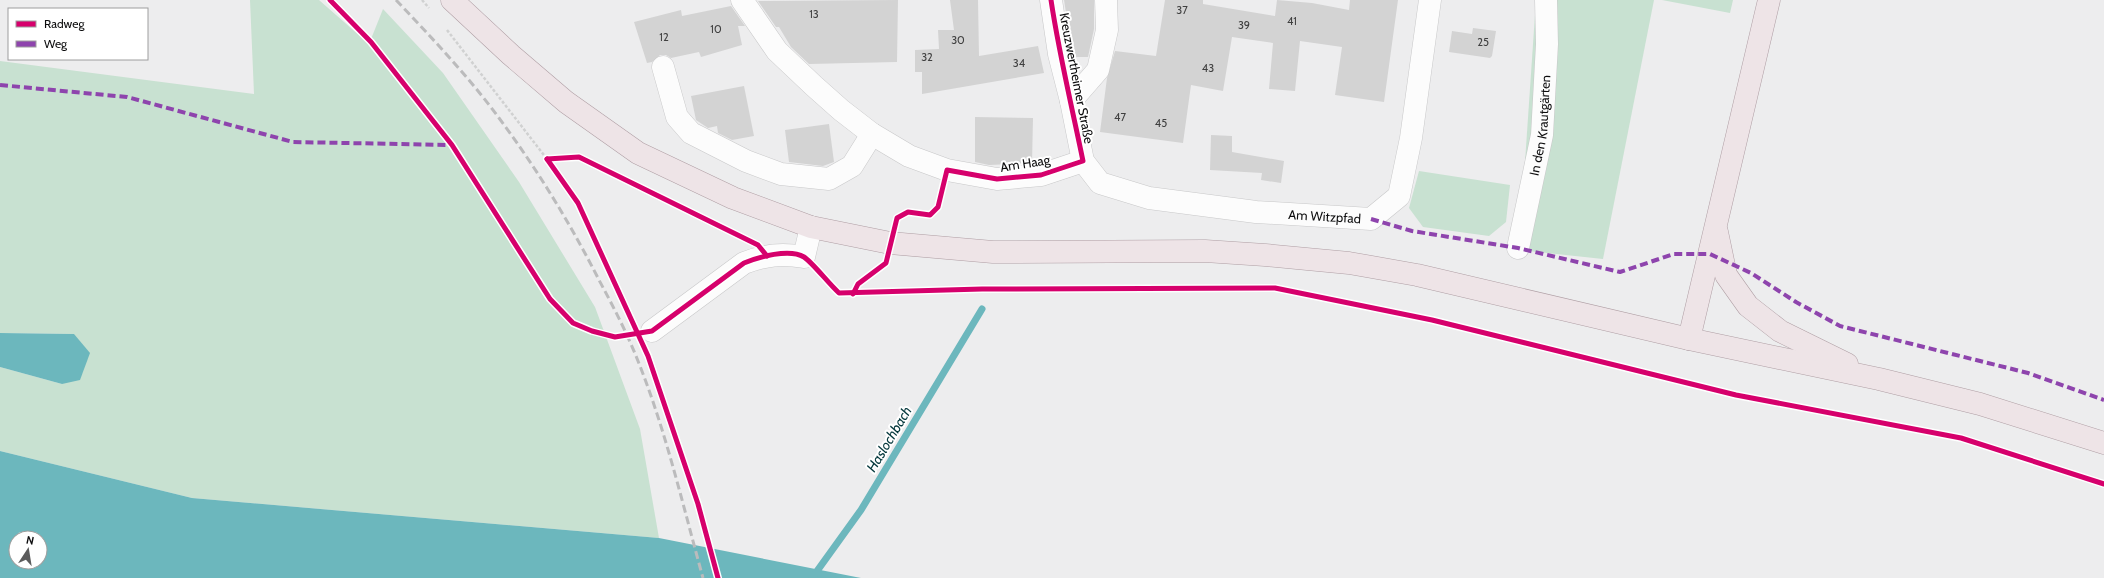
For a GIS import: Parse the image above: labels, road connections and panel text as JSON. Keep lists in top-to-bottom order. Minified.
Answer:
{"streets":{"street":["Kreuzwertheimer Straße","In den Krautgärten","Am Haag","Am Witzpfad"]},"crossings":[["Kreuzwertheimer Straße","Am Haag"],["Kreuzwertheimer Straße","Am Witzpfad"],["Am Haag","Am Witzpfad"]],"water":["Haslochbach"],"house_numbers":["37","13","41","39","10","12","30","25","32","34","43","47","45"],"legend":["Radweg","Weg"],"north":"top"}
